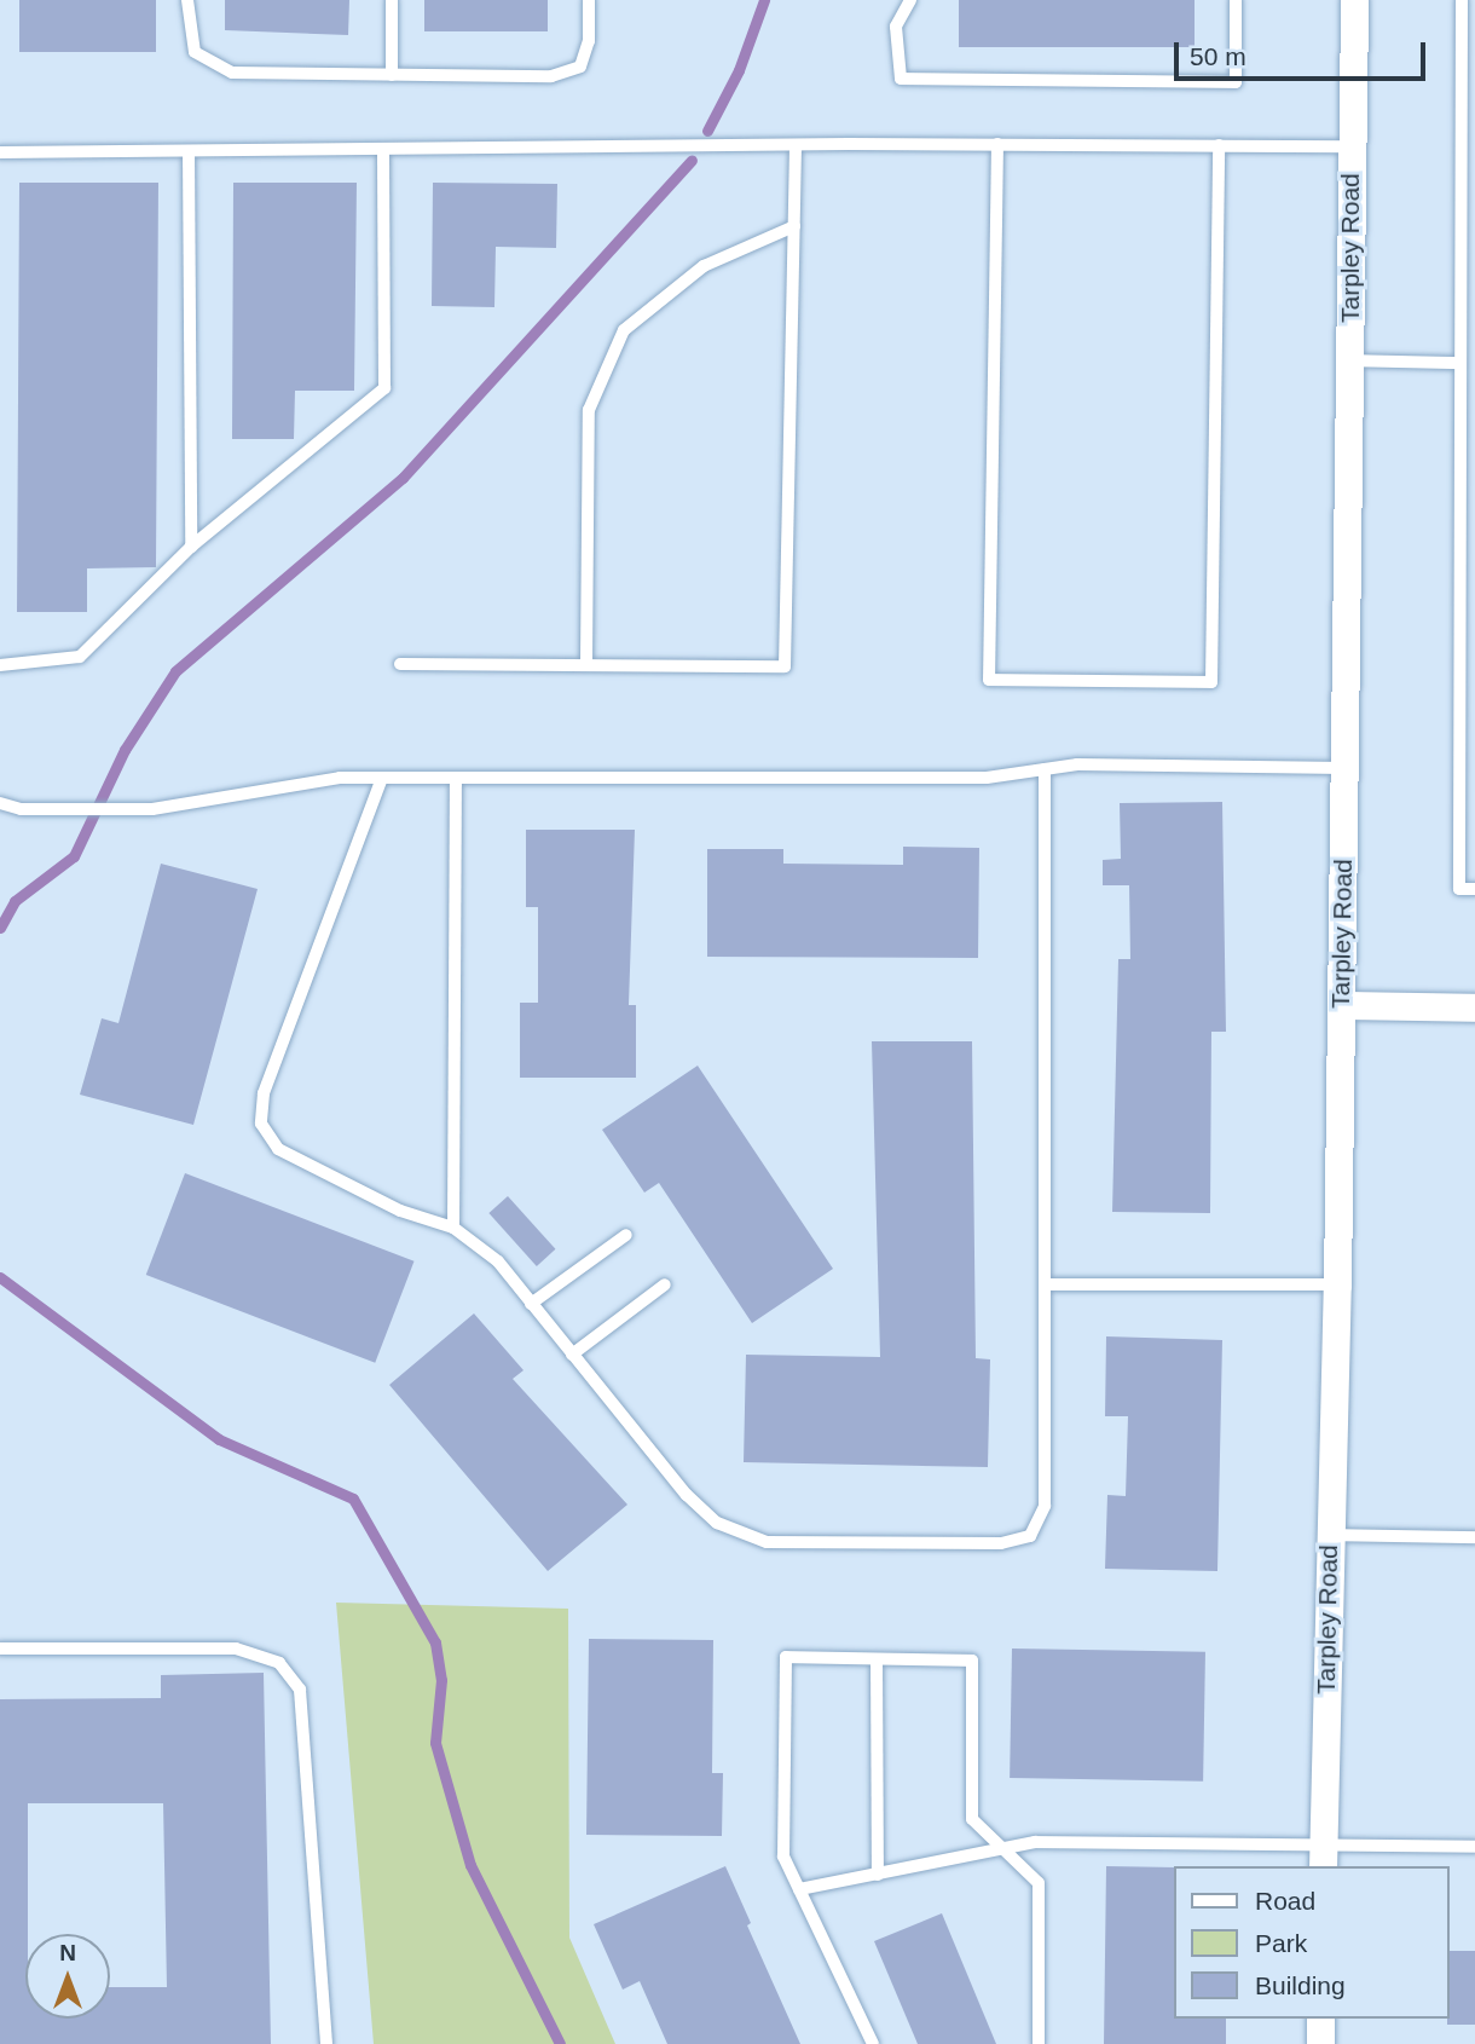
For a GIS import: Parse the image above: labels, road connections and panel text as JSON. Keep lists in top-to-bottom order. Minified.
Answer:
{"streets":{"street":["Tarpley Road"]},"legend":["Road","Park","Building"],"scale_bar":"50 m","north":"top"}
